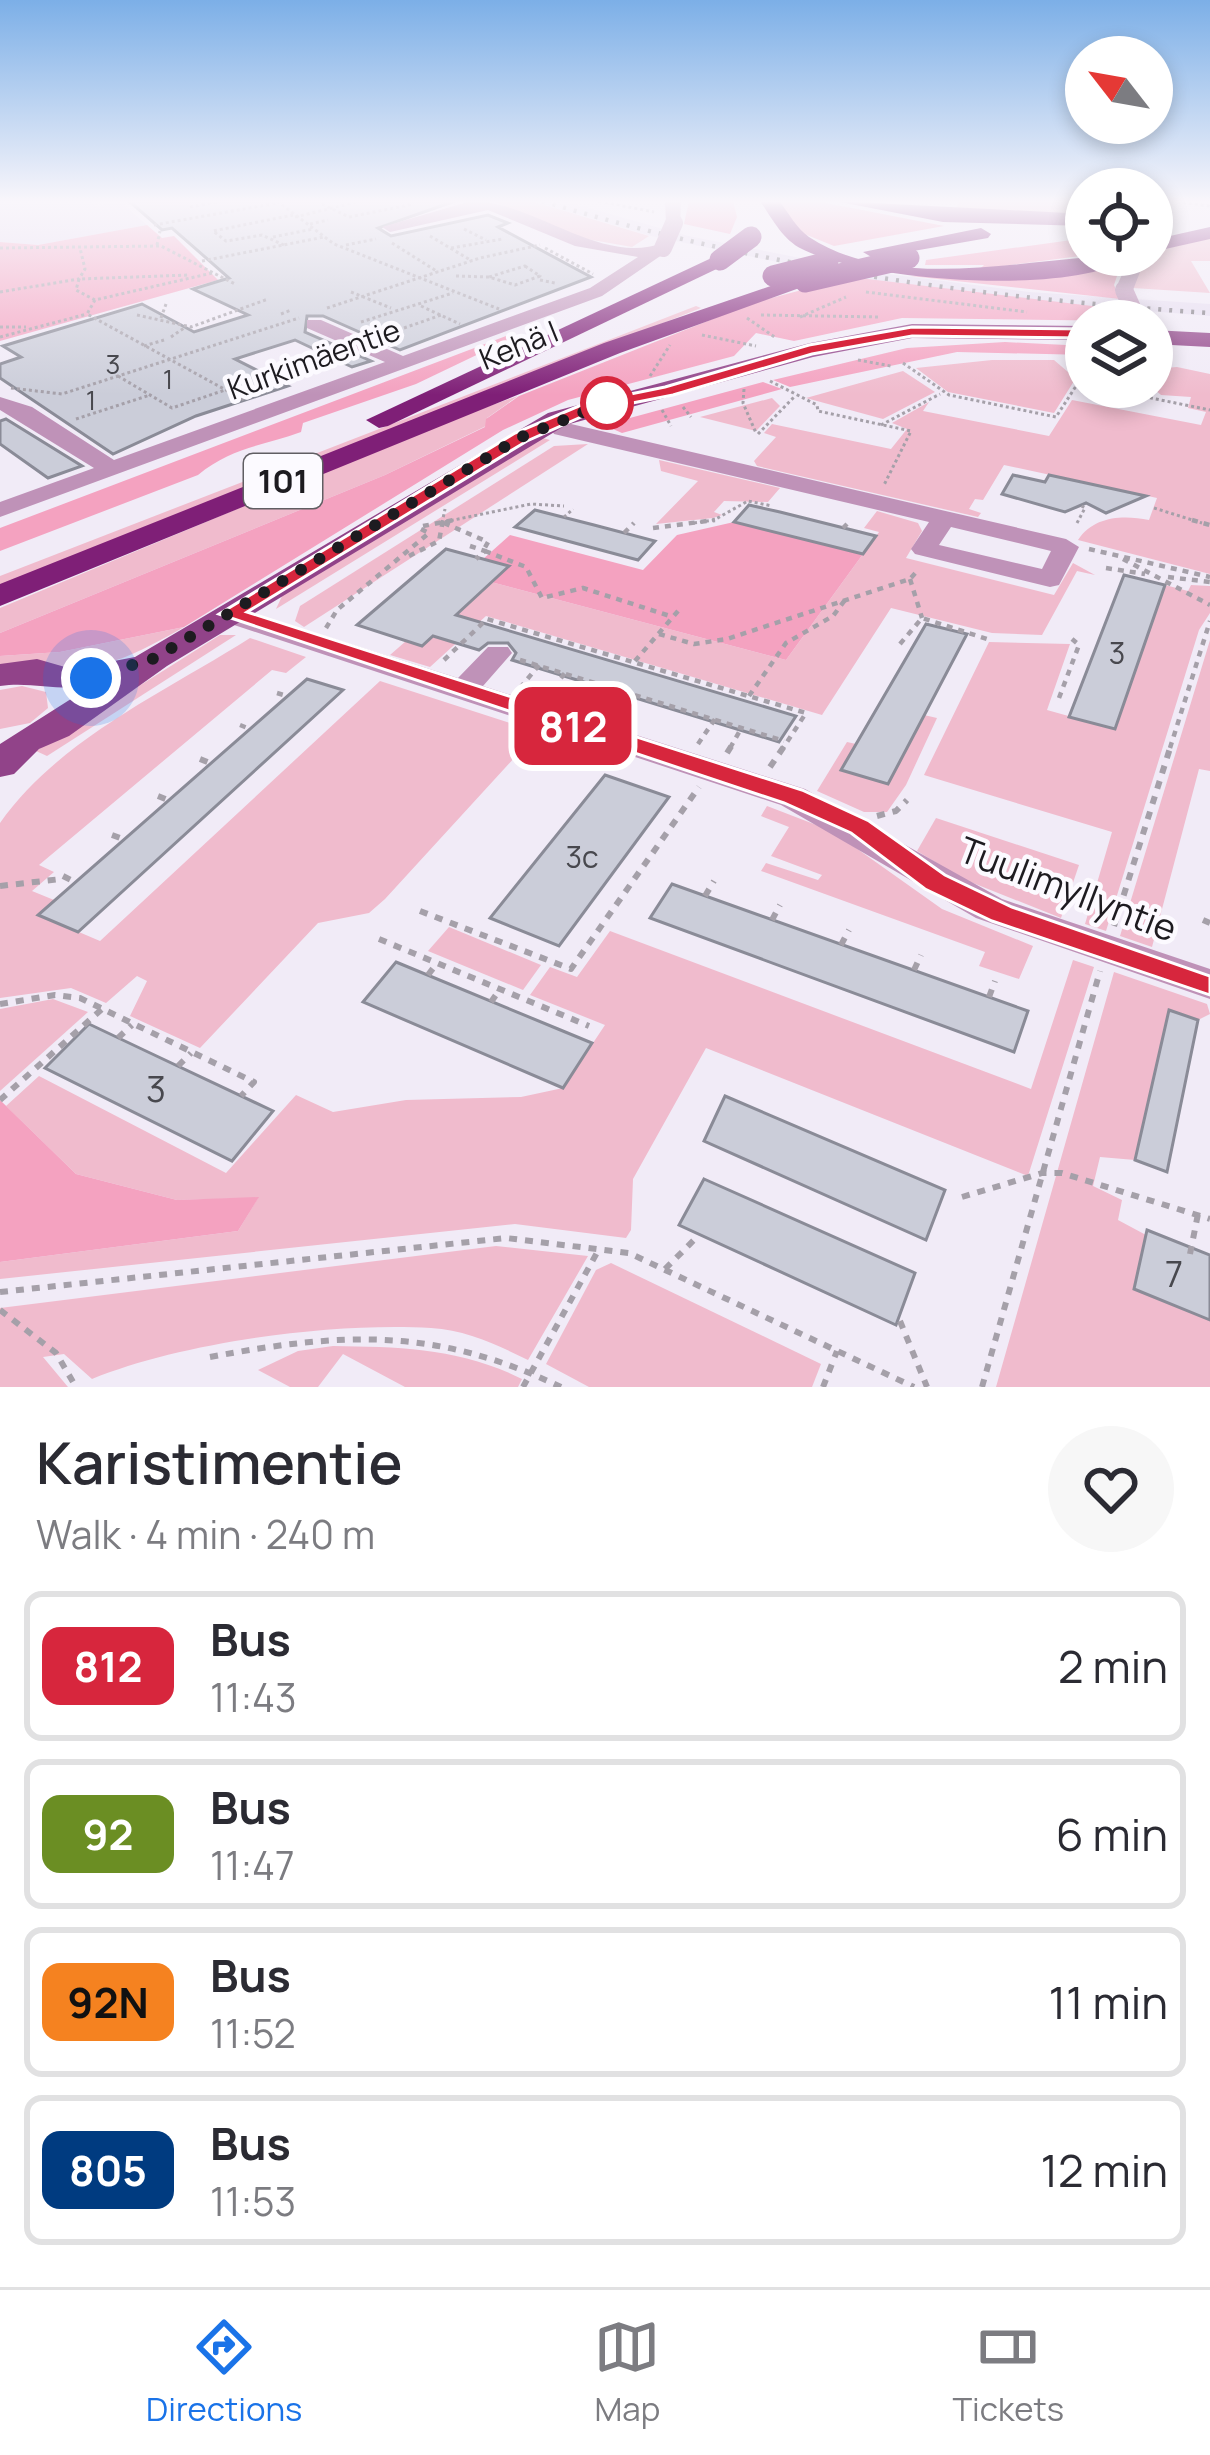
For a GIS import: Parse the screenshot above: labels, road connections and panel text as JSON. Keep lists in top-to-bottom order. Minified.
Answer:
{"streets":{"highway":["Kehä I","101"],"street":["Kurkimäentie","Tuulimyllyntie"]},"lines":["bus line 812"],"house_numbers":["3","1","1","3","3c","3","7"],"north":"top left","page":{"on_map":"812","heading":["Karistimentie","Walk · 4 min · 240 m"],"list":[{"mark":"812","name":"Bus","note":"11:43","value":"2 min"},{"mark":"92","name":"Bus","note":"11:47","value":"6 min"},{"mark":"92N","name":"Bus","note":"11:52","value":"11 min"},{"mark":"805","name":"Bus","note":"11:53","value":"12 min"}],"tabs":["Directions","Map","Tickets"]}}
